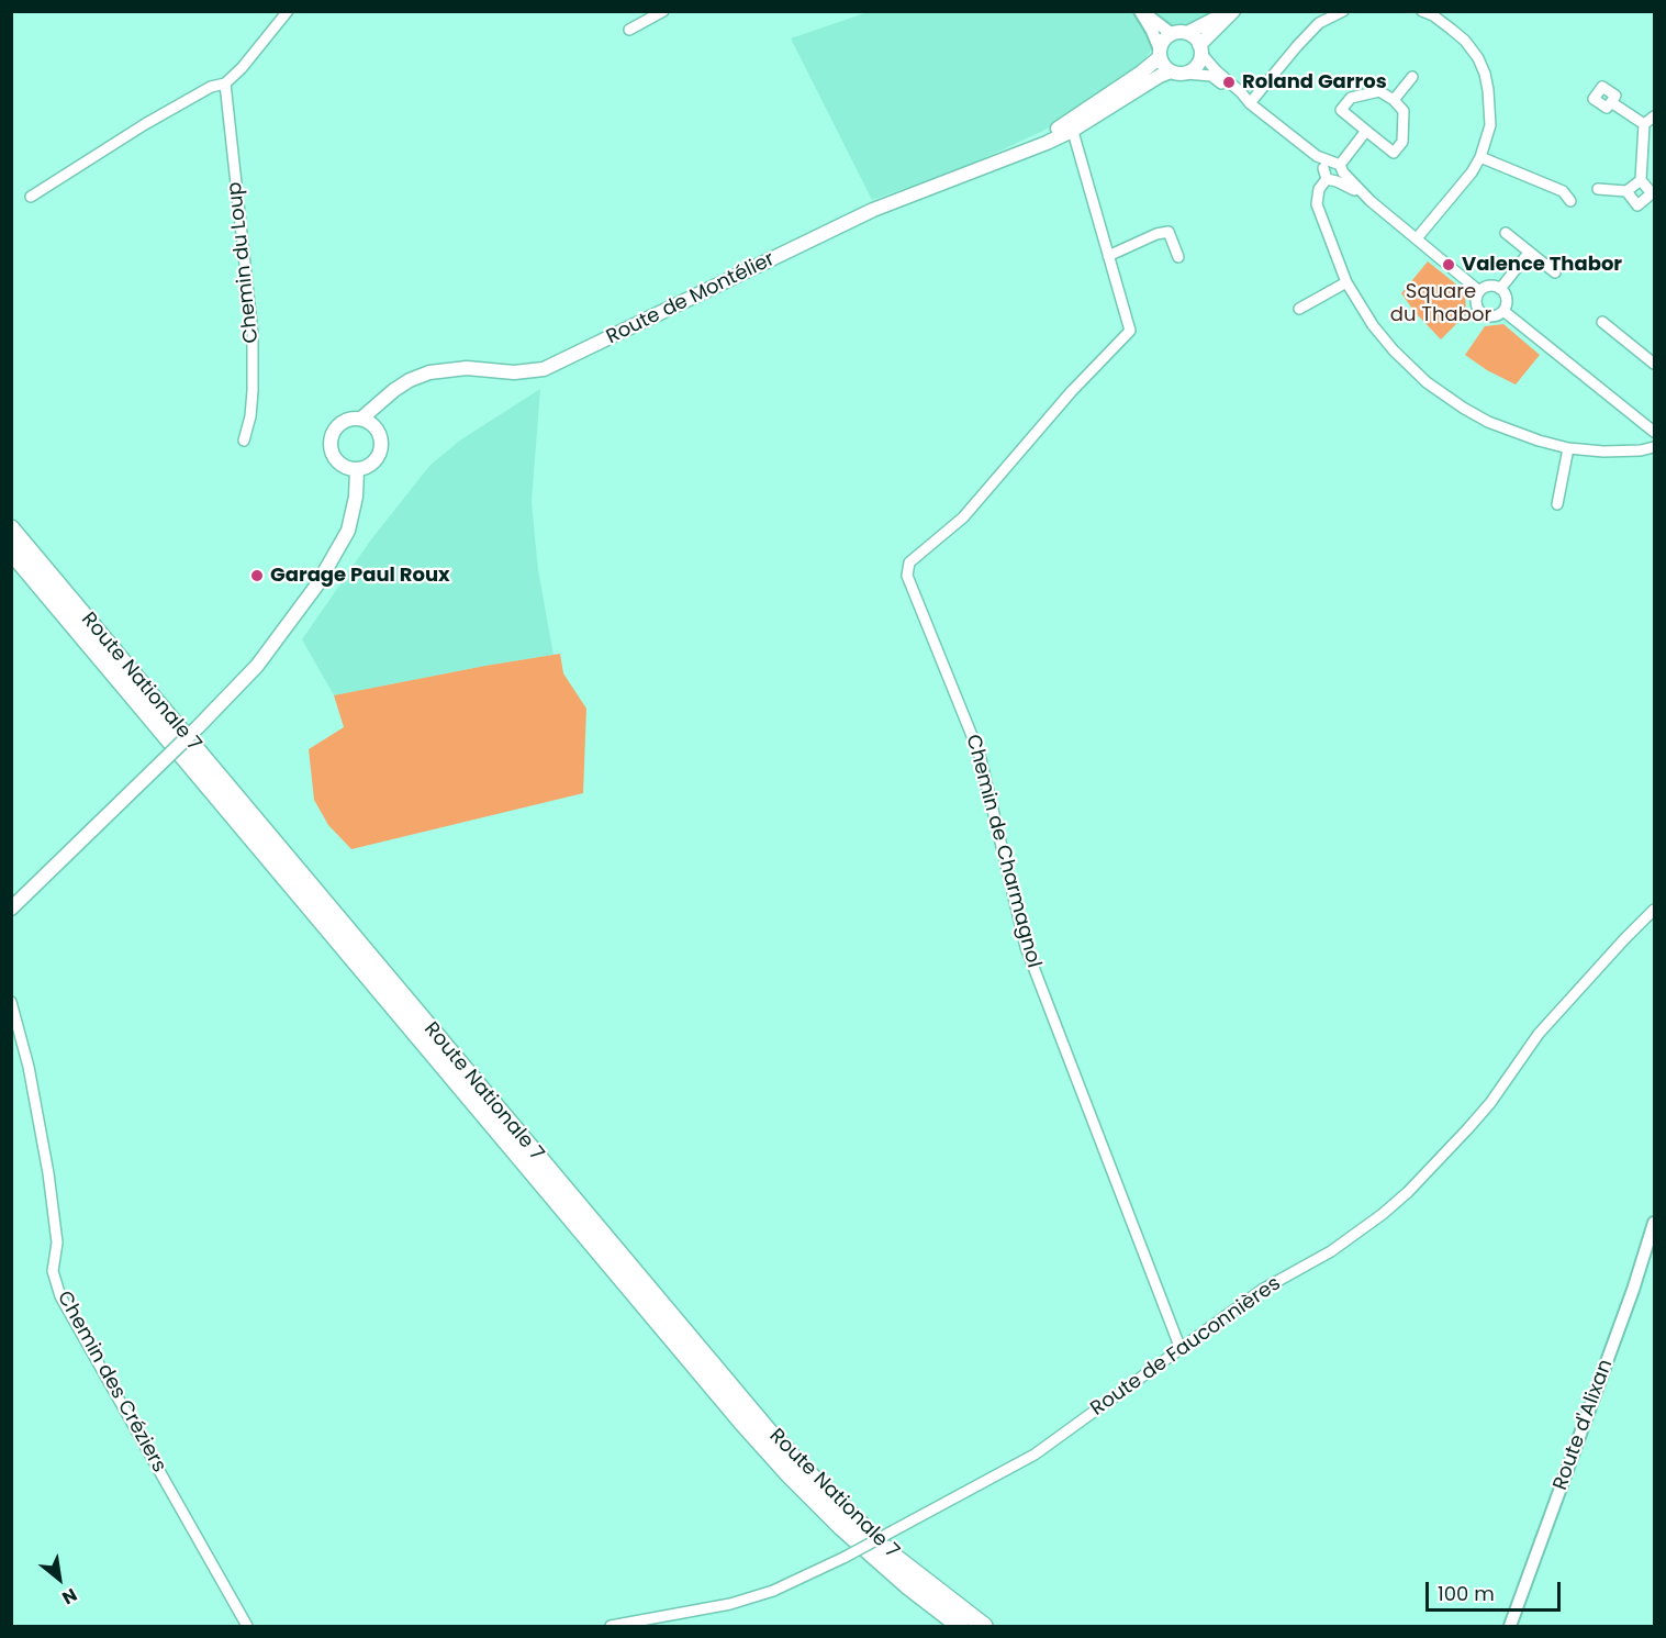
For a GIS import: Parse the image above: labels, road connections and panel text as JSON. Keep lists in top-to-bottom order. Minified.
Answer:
{"streets":{"highway":["Route Nationale 7"],"main road":["Route de Montélier"],"street":["Chemin du Loup","Chemin de Charmagnol","Route de Fauconnières","Chemin des Créziers","Route d'Alixan"]},"crossings":[["Route de Montélier","Chemin de Charmagnol"],["Chemin de Charmagnol","Route de Fauconnières"]],"parks":["Square du Thabor"],"places":["Roland Garros","Valence Thabor","Garage Paul Roux"],"scale_bar":"100 m","north":"bottom right"}
